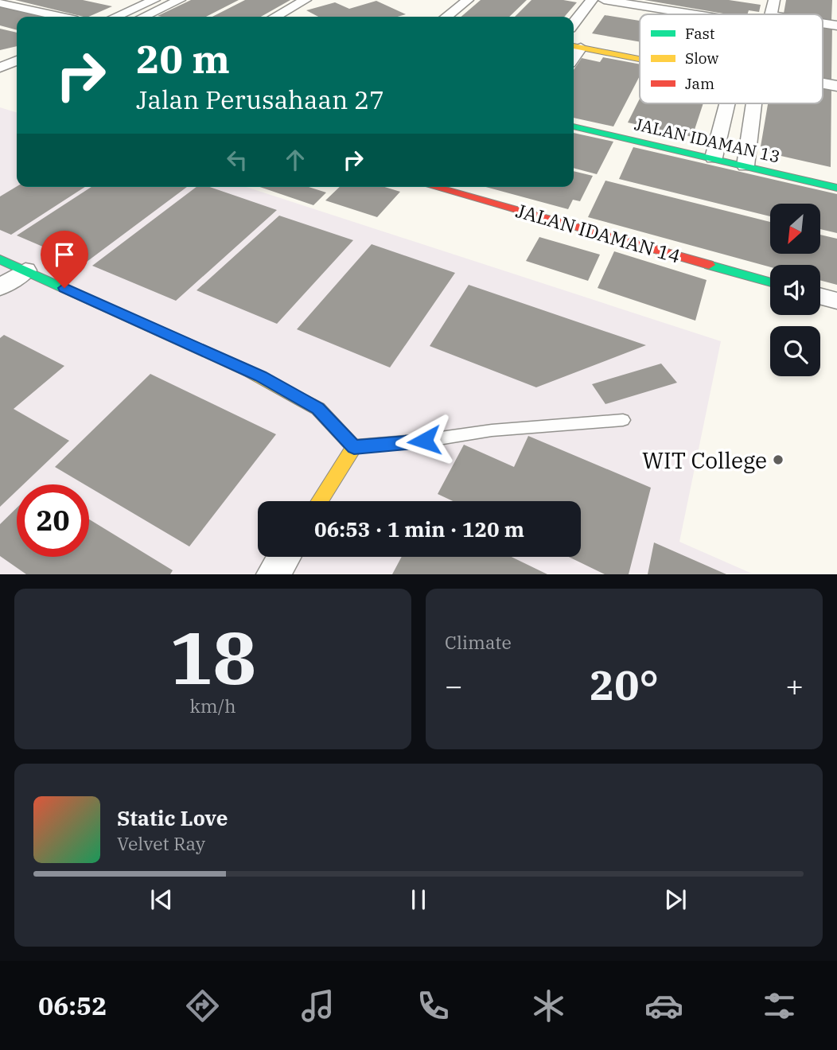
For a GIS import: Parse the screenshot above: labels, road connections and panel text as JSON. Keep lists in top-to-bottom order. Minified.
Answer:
{"streets":{"street":["JALAN IDAMAN 13","JALAN IDAMAN 14"]},"places":["WIT College"],"legend":["Fast","Slow","Jam"],"north":"bottom left","page":{"turn":["20 m","Jalan Perusahaan 27"],"limit":"20","trip":"06:53 · 1 min · 120 m","tile":[["18","km/h"],"Climate"],"heat":["−","20°","+"],"song":["Static Love","Velvet Ray"],"tabs":"06:52"}}
